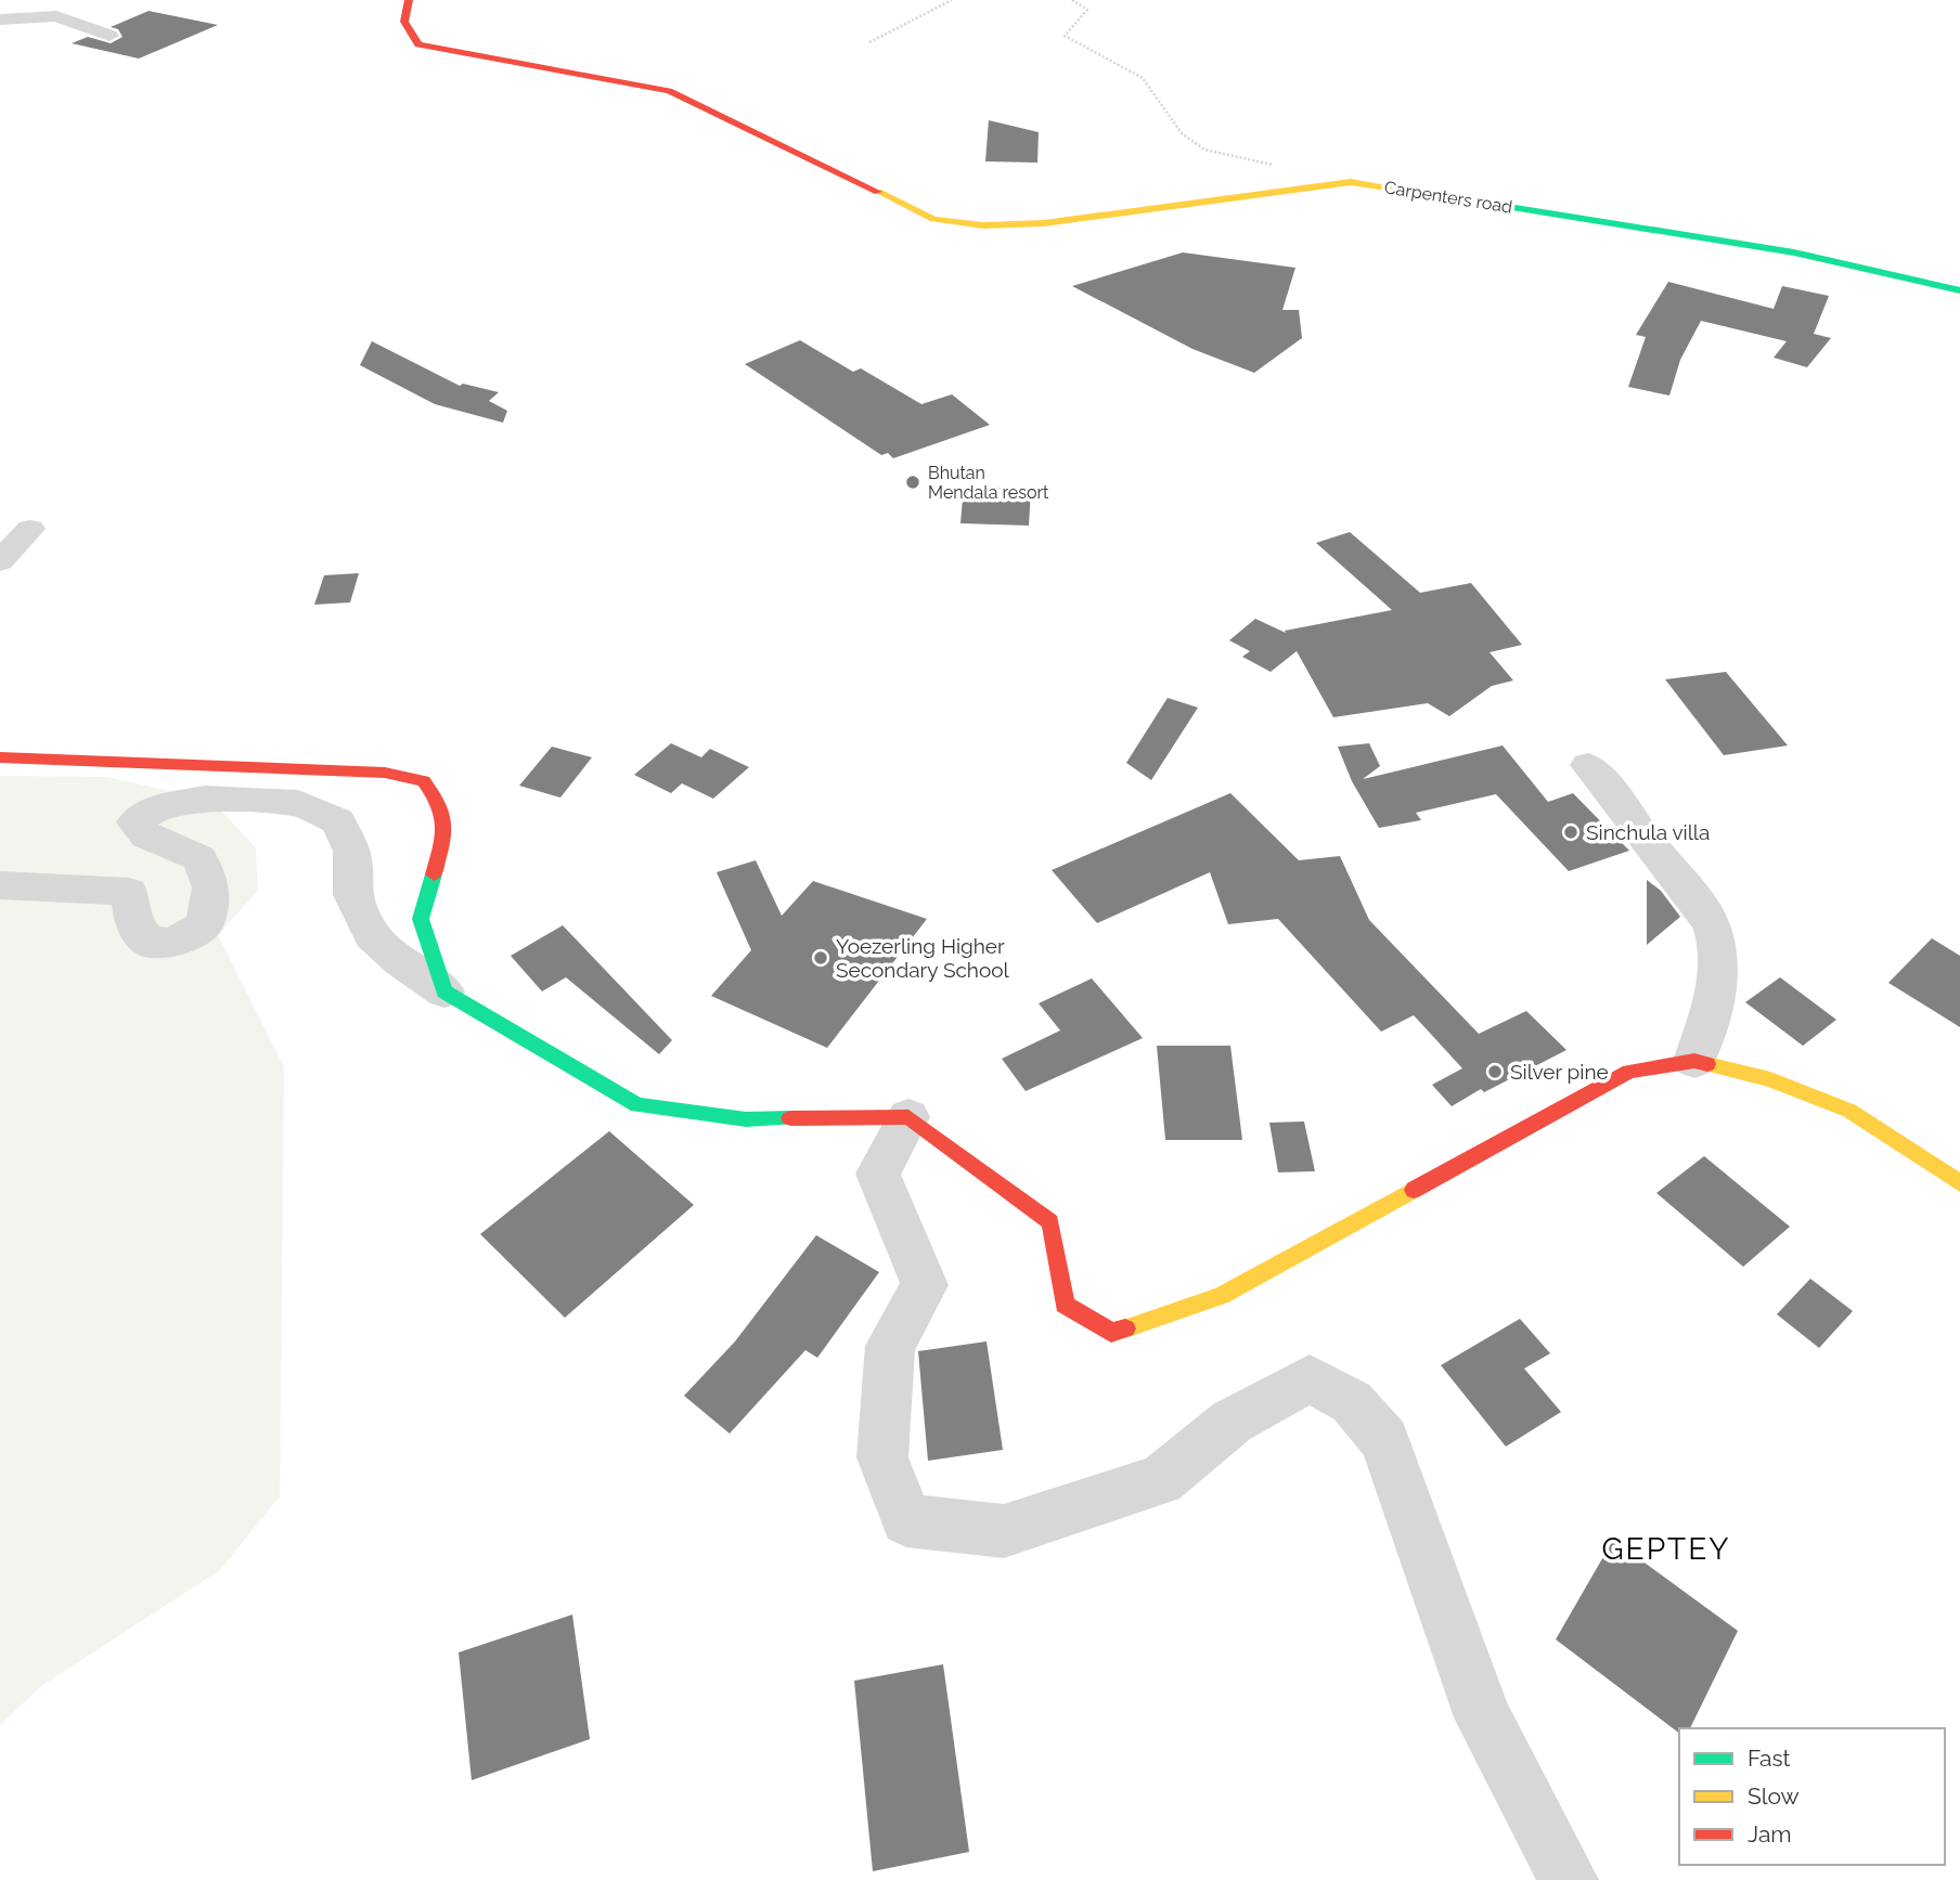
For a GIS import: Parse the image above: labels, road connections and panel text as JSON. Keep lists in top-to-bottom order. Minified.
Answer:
{"streets":{"street":["Carpenters road"]},"districts":["GEPTEY"],"places":["Bhutan Mendala resort","Sinchula villa","Yoezerling Higher Secondary School","Silver pine"],"legend":["Fast","Slow","Jam"]}
